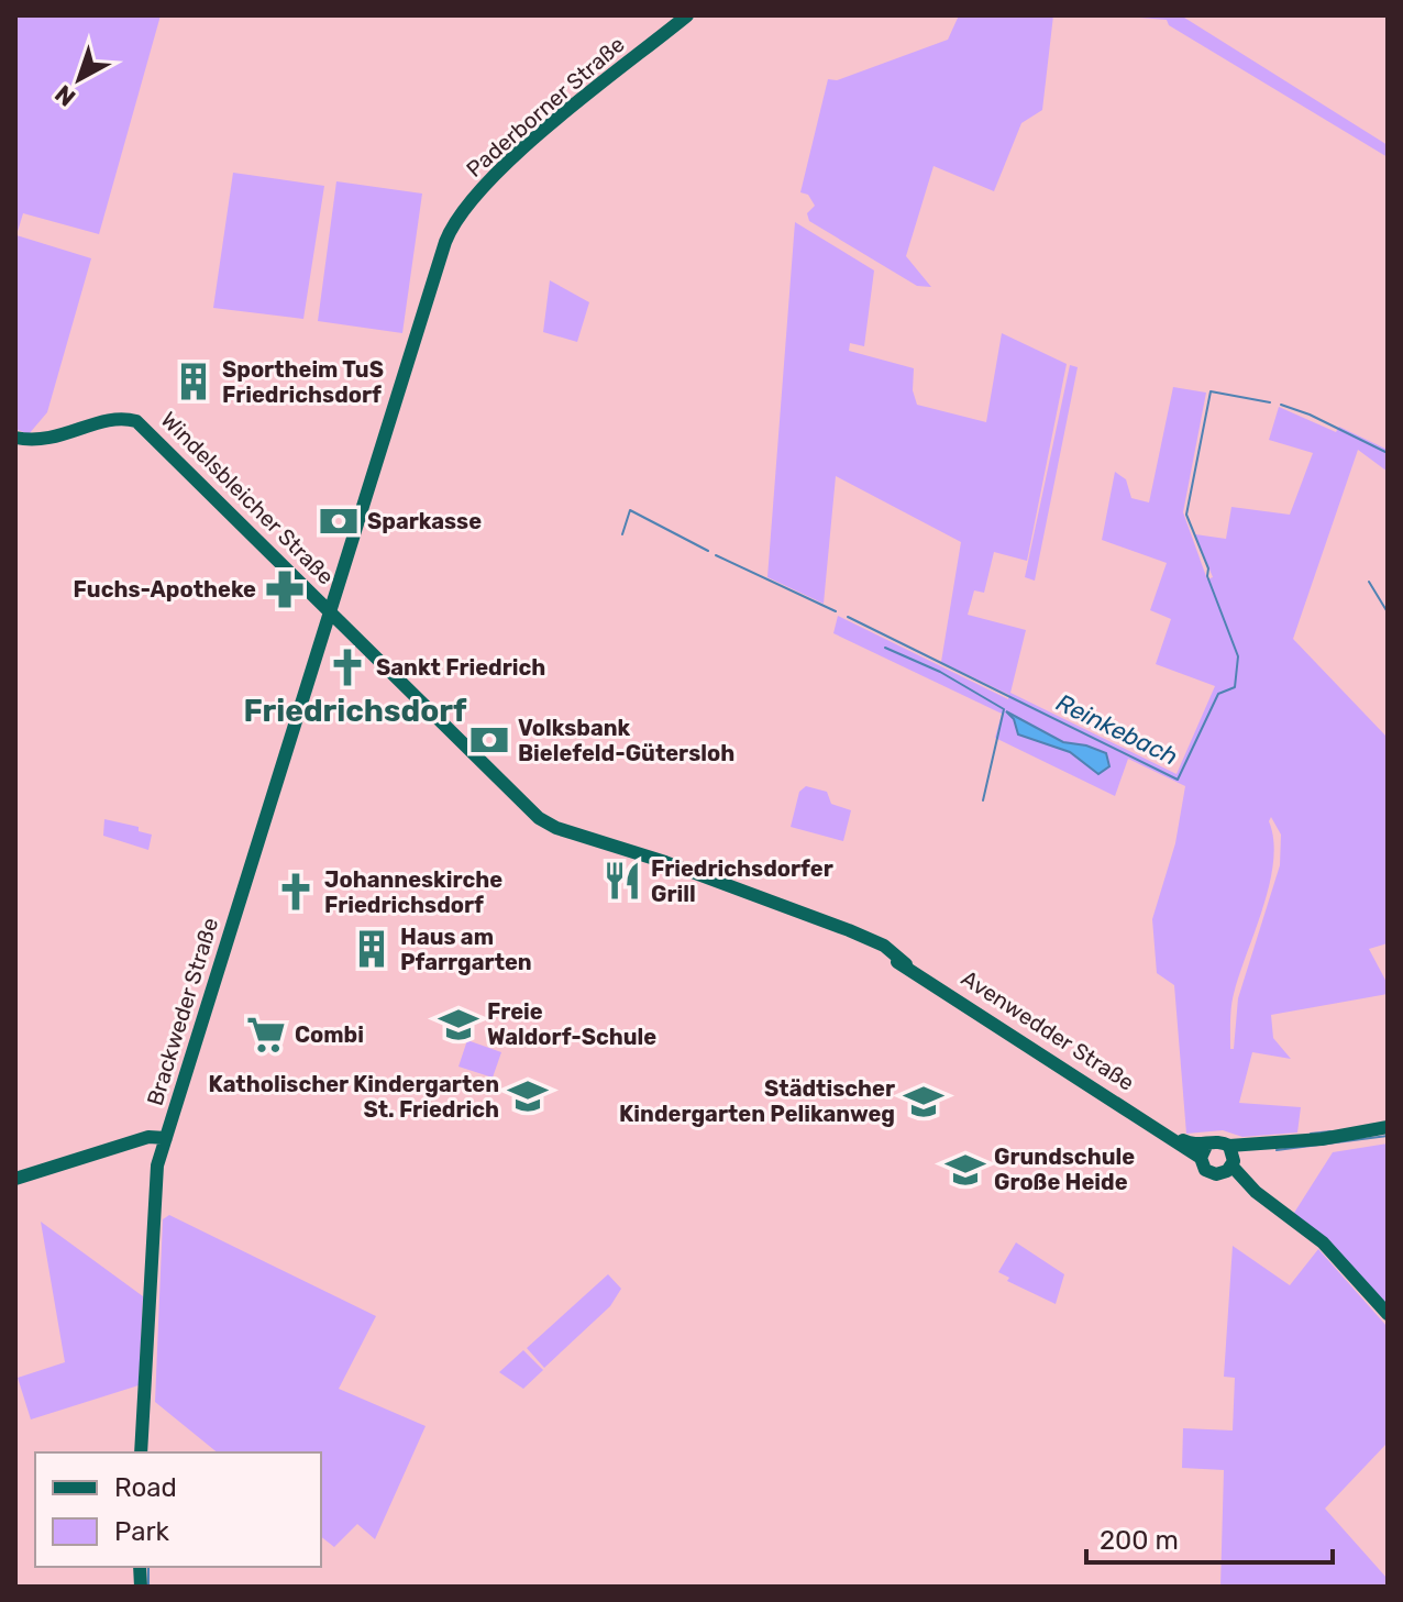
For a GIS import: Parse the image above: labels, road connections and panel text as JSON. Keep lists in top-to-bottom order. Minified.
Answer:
{"streets":{"main road":["Paderborner Straße","Windelsbleicher Straße","Brackweder Straße","Avenwedder Straße"]},"crossings":[["Paderborner Straße","Windelsbleicher Straße"],["Paderborner Straße","Brackweder Straße"],["Paderborner Straße","Avenwedder Straße"],["Windelsbleicher Straße","Brackweder Straße"],["Windelsbleicher Straße","Avenwedder Straße"],["Brackweder Straße","Avenwedder Straße"]],"districts":["Friedrichsdorf"],"water":["Reinkebach"],"places":{"building":["Sportheim TuS Friedrichsdorf","Haus am Pfarrgarten"],"bank":["Sparkasse","Volksbank Bielefeld-Gütersloh"],"pharmacy":["Fuchs-Apotheke"],"church":["Sankt Friedrich","Johanneskirche Friedrichsdorf"],"restaurant":["Friedrichsdorfer Grill"],"school or university":["Freie Waldorf-Schule","Katholischer Kindergarten St. Friedrich","Städtischer Kindergarten Pelikanweg","Grundschule Große Heide"],"supermarket":["Combi"]},"legend":["Road","Park"],"scale_bar":"200 m","north":"bottom left"}
